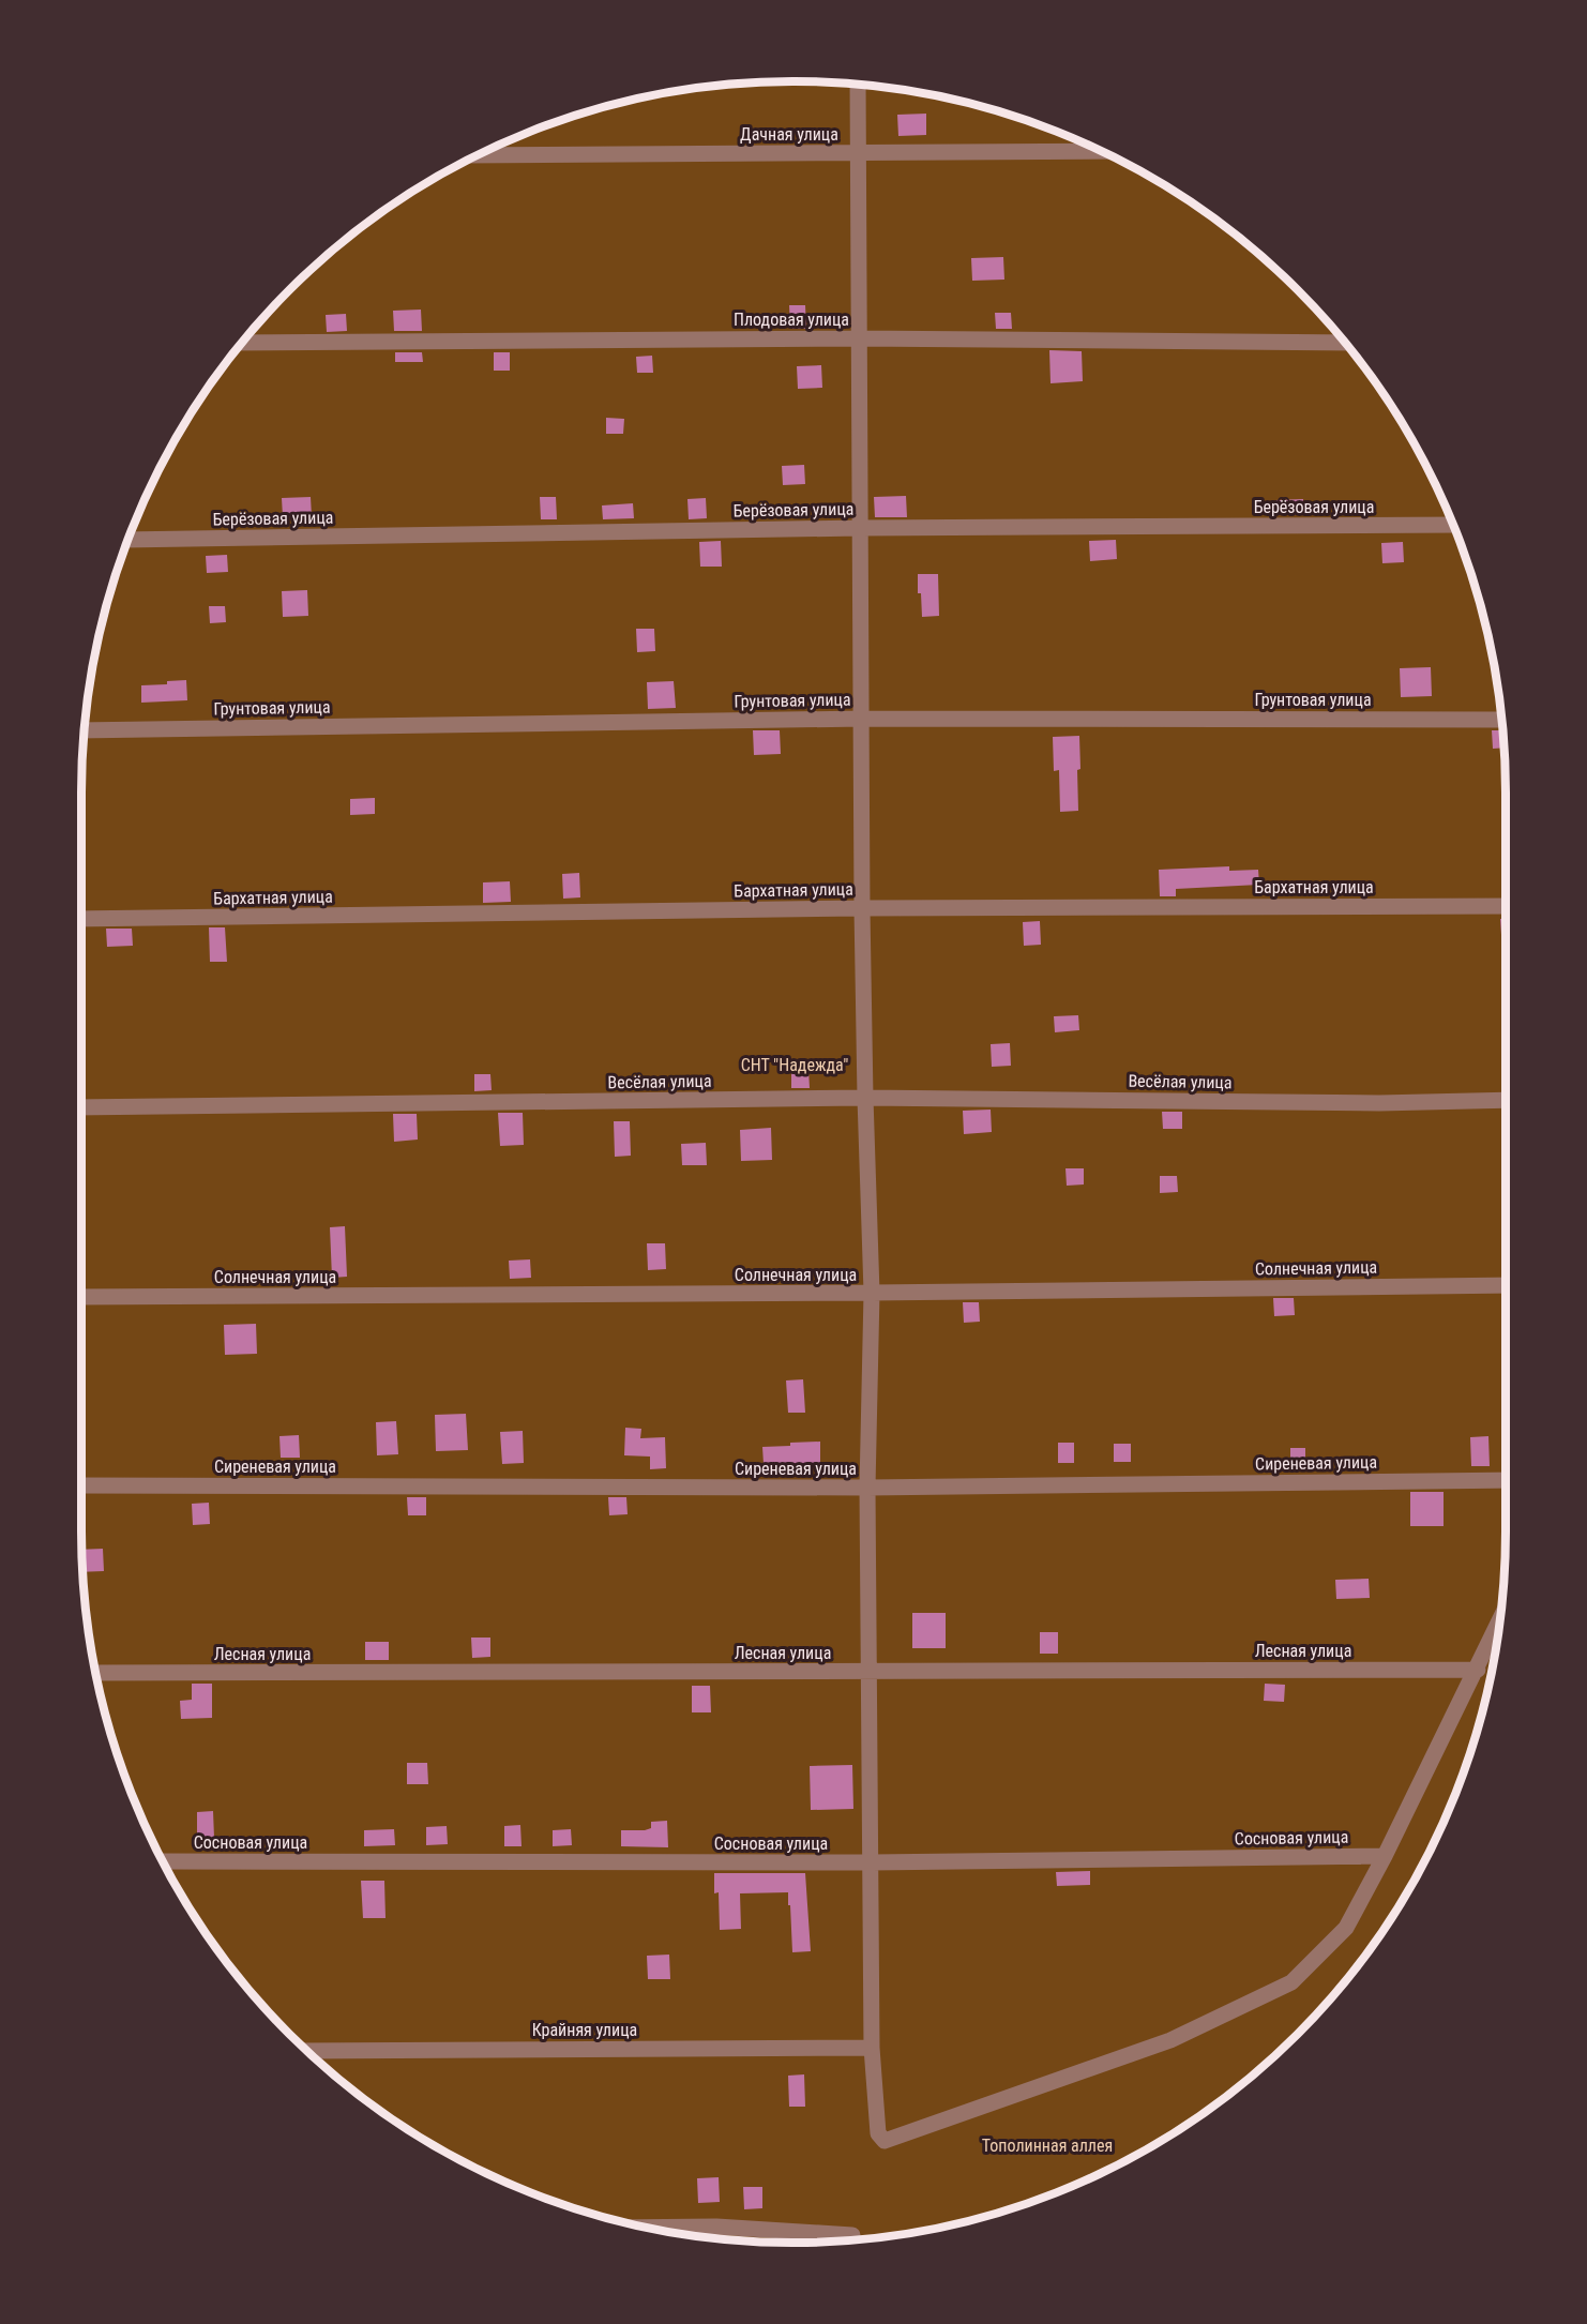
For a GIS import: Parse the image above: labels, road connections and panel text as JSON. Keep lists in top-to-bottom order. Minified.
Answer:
{"streets":{"street":["Дачная улица","Плодовая улица","Берёзовая улица","Грунтовая улица","Бархатная улица","Весёлая улица","Солнечная улица","Сиреневая улица","Лесная улица","Сосновая улица","Крайняя улица"]},"parks":["СНТ \"Надежда\"","Тополинная аллея"]}
